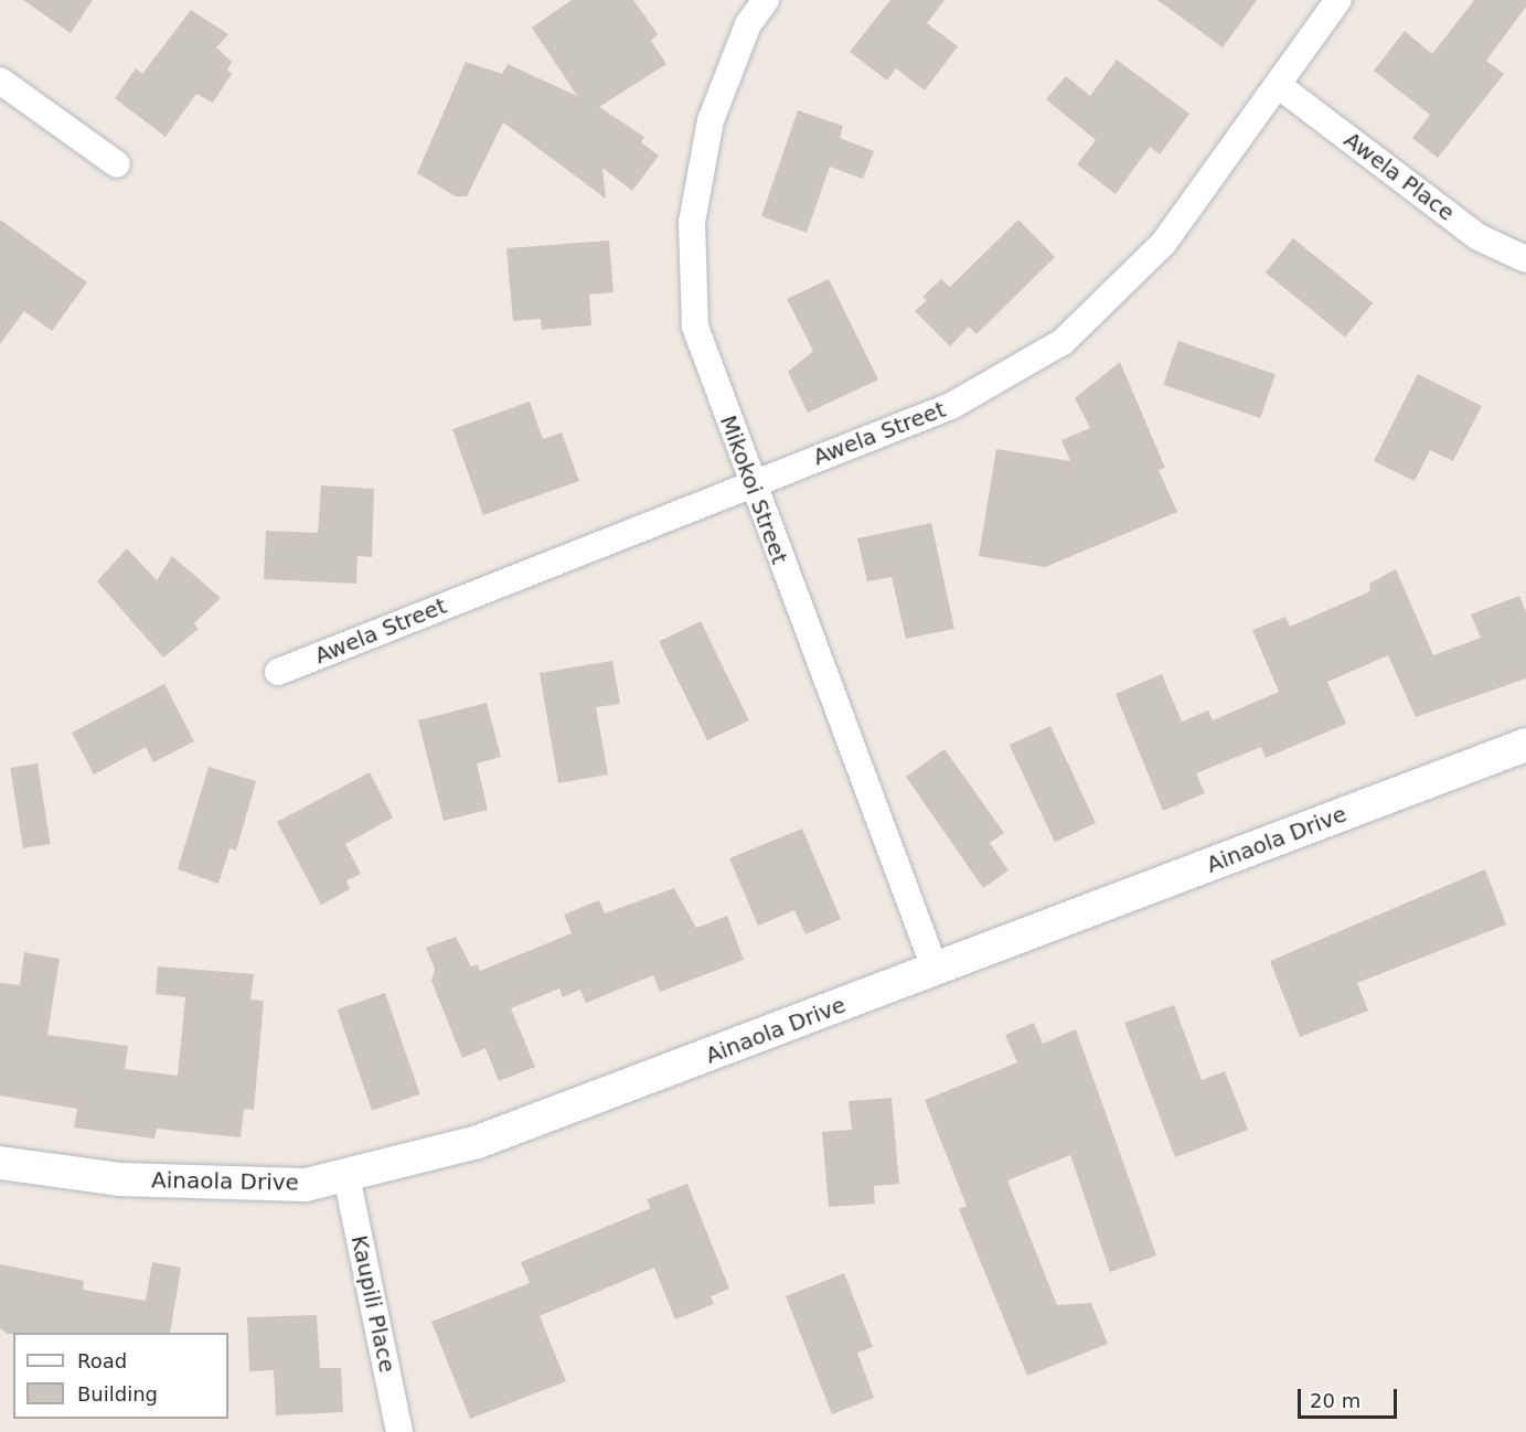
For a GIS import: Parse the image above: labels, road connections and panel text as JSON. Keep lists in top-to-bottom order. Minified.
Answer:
{"streets":{"street":["Awela Place","Awela Street","Mikokoi Street","Ainaola Drive","Kaupili Place"]},"crossings":[["Awela Place","Awela Street"],["Awela Street","Mikokoi Street"],["Mikokoi Street","Ainaola Drive"],["Ainaola Drive","Kaupili Place"]],"legend":["Road","Building"],"scale_bar":"20 m"}
